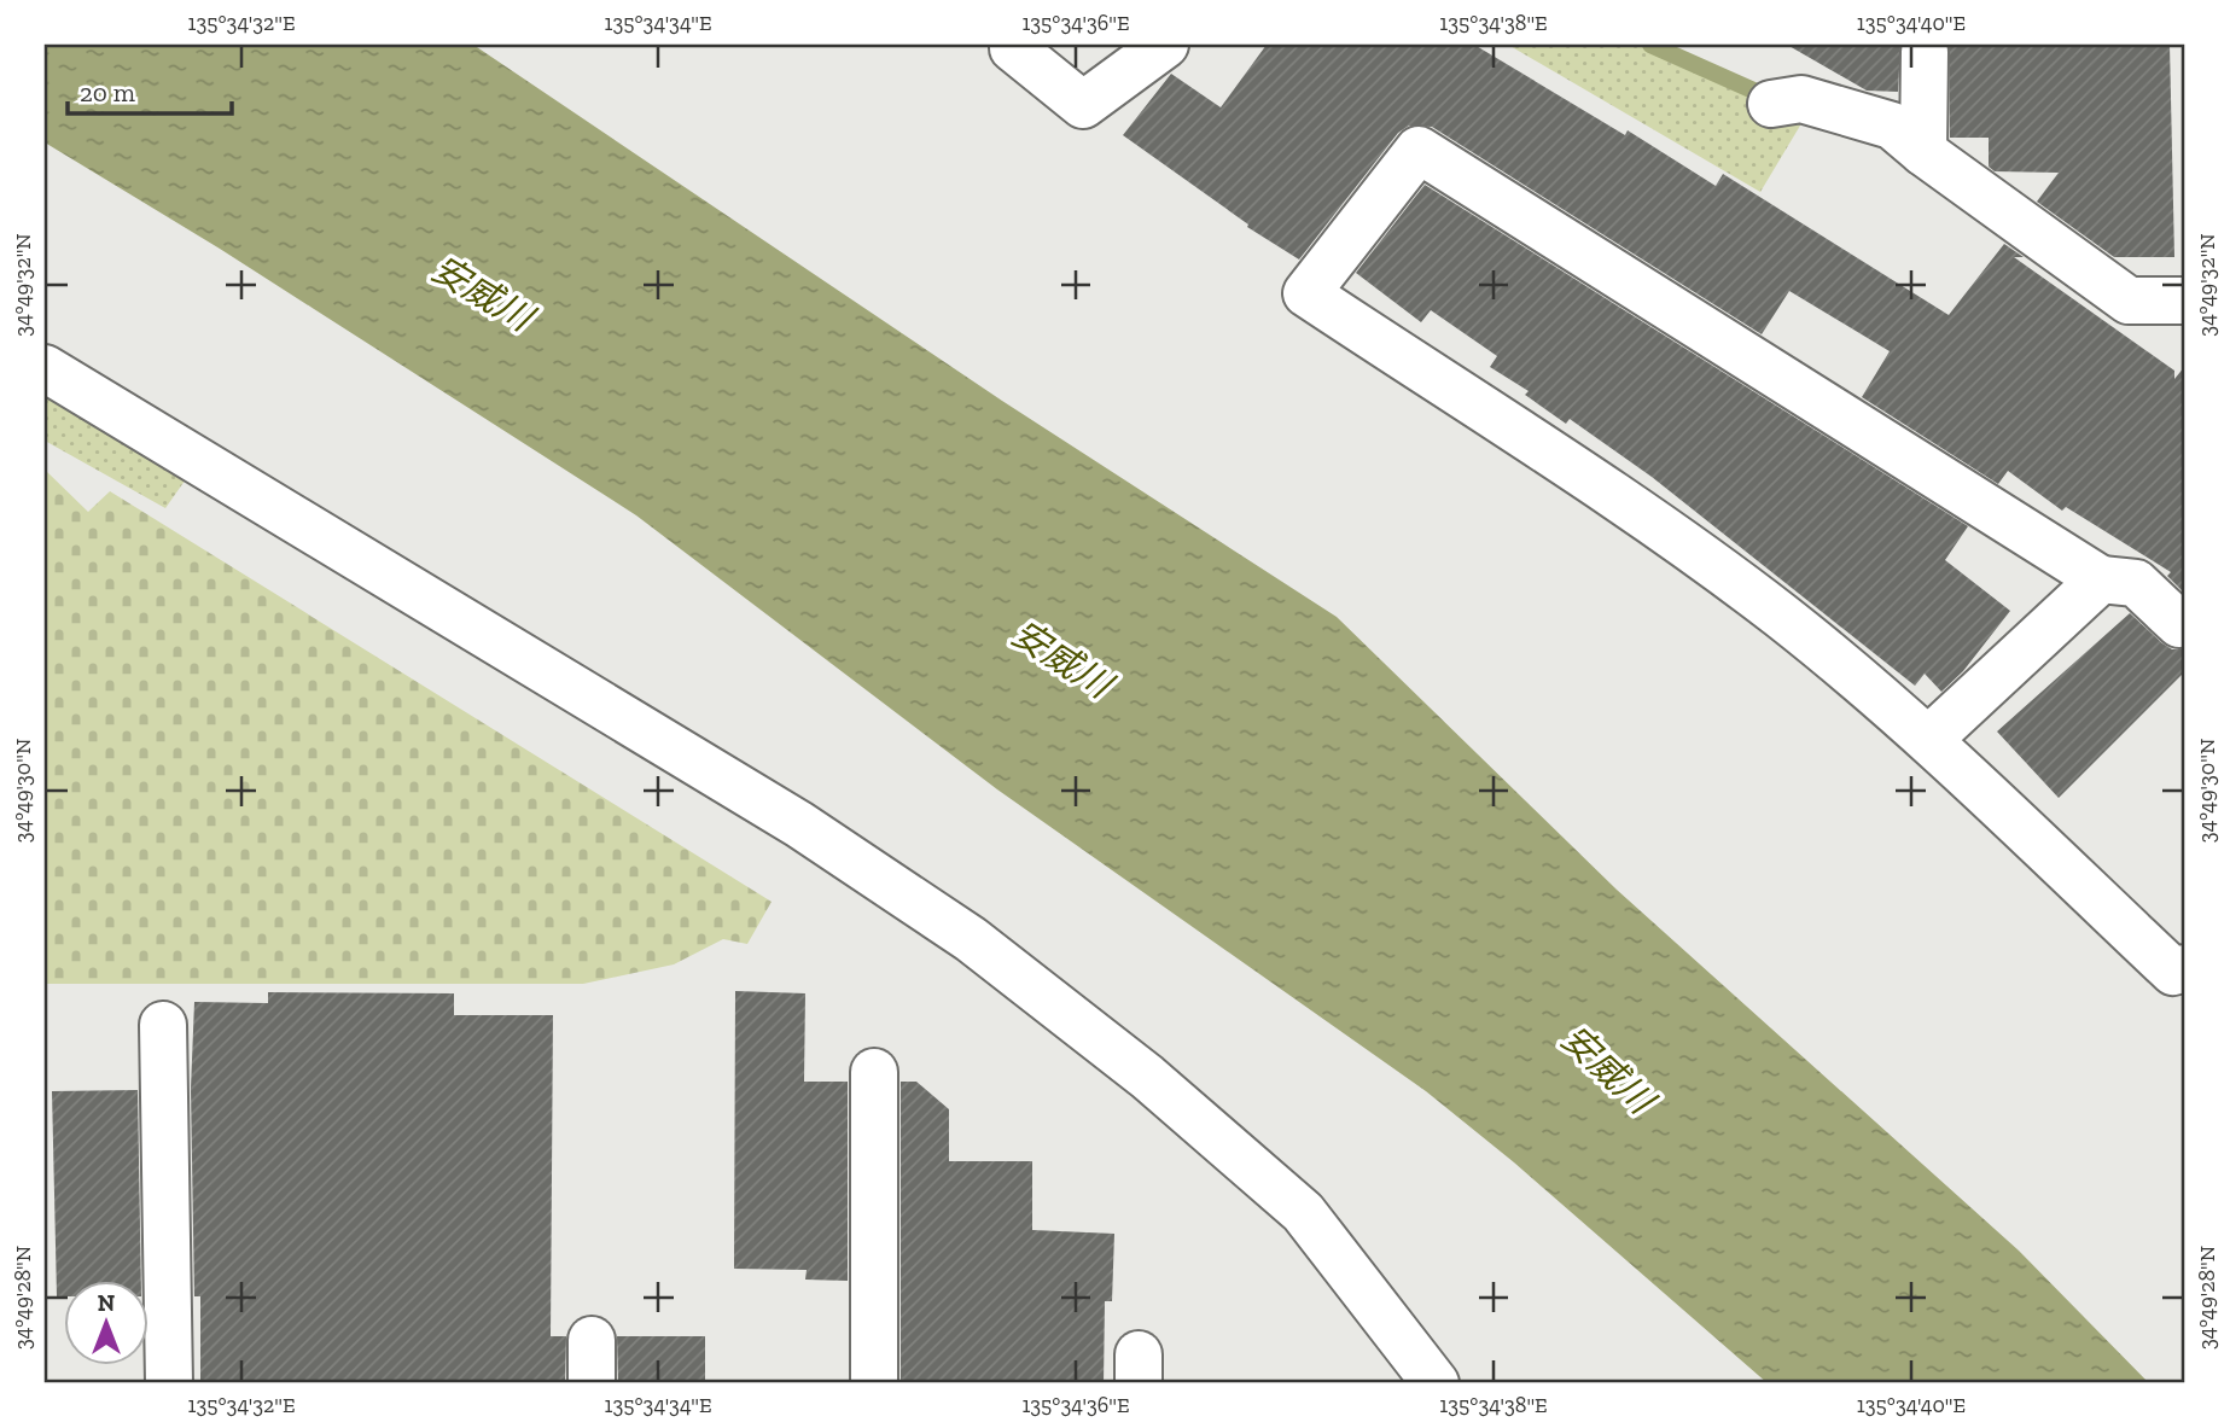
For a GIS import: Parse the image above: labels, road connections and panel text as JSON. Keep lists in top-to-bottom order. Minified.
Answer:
{"water":["安威川"],"scale_bar":"20 m","north":"top","coordinates":["135°34'32\"E","135°34'34\"E","135°34'36\"E","135°34'38\"E","135°34'40\"E","34°49'32\"N","34°49'30\"N","34°49'28\"N"]}
